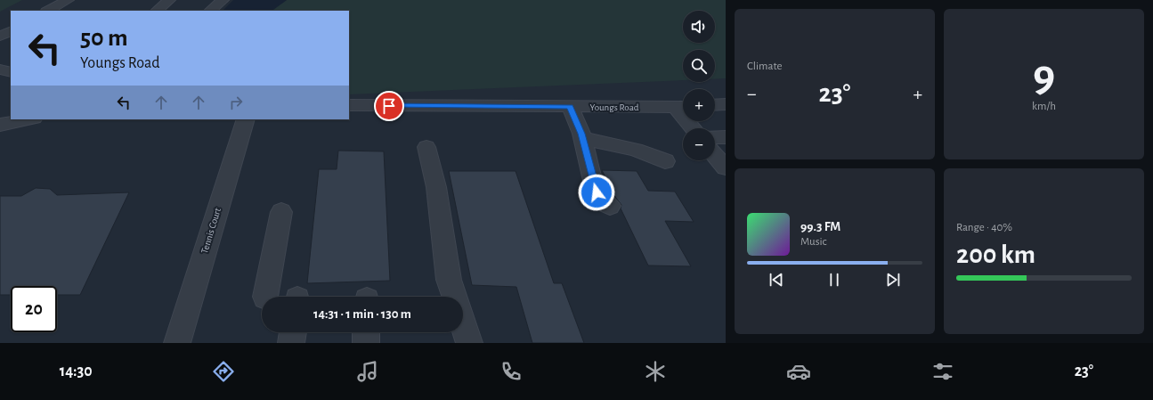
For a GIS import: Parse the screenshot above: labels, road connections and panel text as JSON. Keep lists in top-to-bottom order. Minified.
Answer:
{"streets":{"street":["Youngs Road","Tennis Court"]},"page":{"tile":["Climate",["9","km/h"],["Range · 40%","200 km"]],"map_buttons":["+","−"],"turn":["50 m","Youngs Road"],"heat":["−","23°","+"],"song":["99.3 FM","Music"],"limit":"20","trip":"14:31 · 1 min · 130 m","tabs":["14:30","23°"]}}
